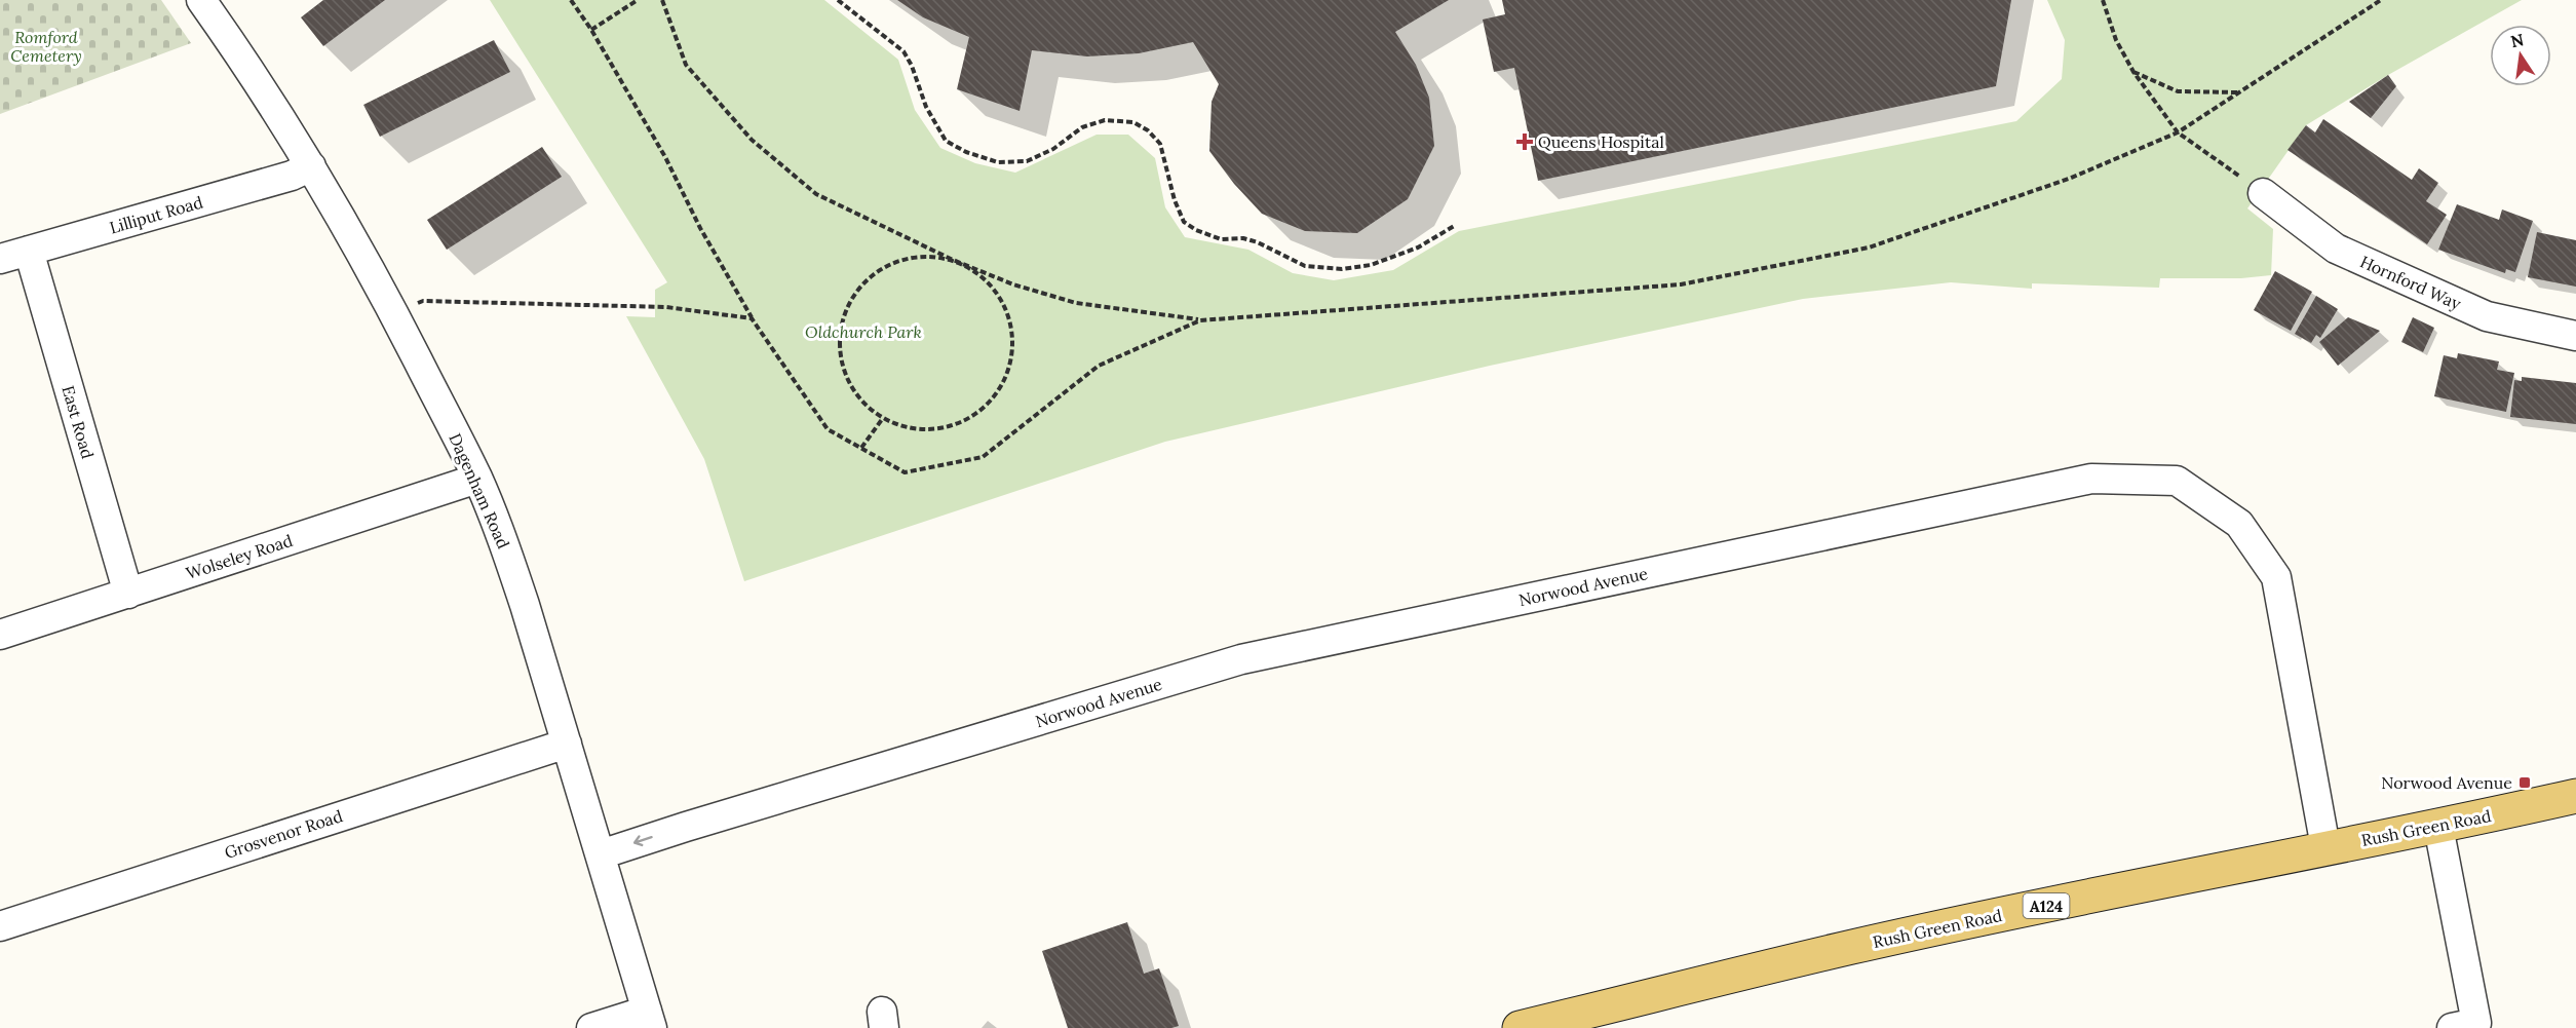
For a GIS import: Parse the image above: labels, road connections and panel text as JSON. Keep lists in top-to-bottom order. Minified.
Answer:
{"streets":{"main road":["Rush Green Road","A124"],"street":["Lilliput Road","Hornford Way","East Road","Dagenham Road","Wolseley Road","Norwood Avenue","Grosvenor Road"]},"crossings":[["Lilliput Road","East Road"],["Lilliput Road","Dagenham Road"],["East Road","Wolseley Road"],["Dagenham Road","Wolseley Road"],["Dagenham Road","Norwood Avenue"],["Dagenham Road","Grosvenor Road"],["Norwood Avenue","Rush Green Road"]],"one_way":["Norwood Avenue"],"parks":["Romford Cemetery","Oldchurch Park"],"places":{"health":["Queens Hospital"],"transit":["Norwood Avenue"]},"north":"top"}
